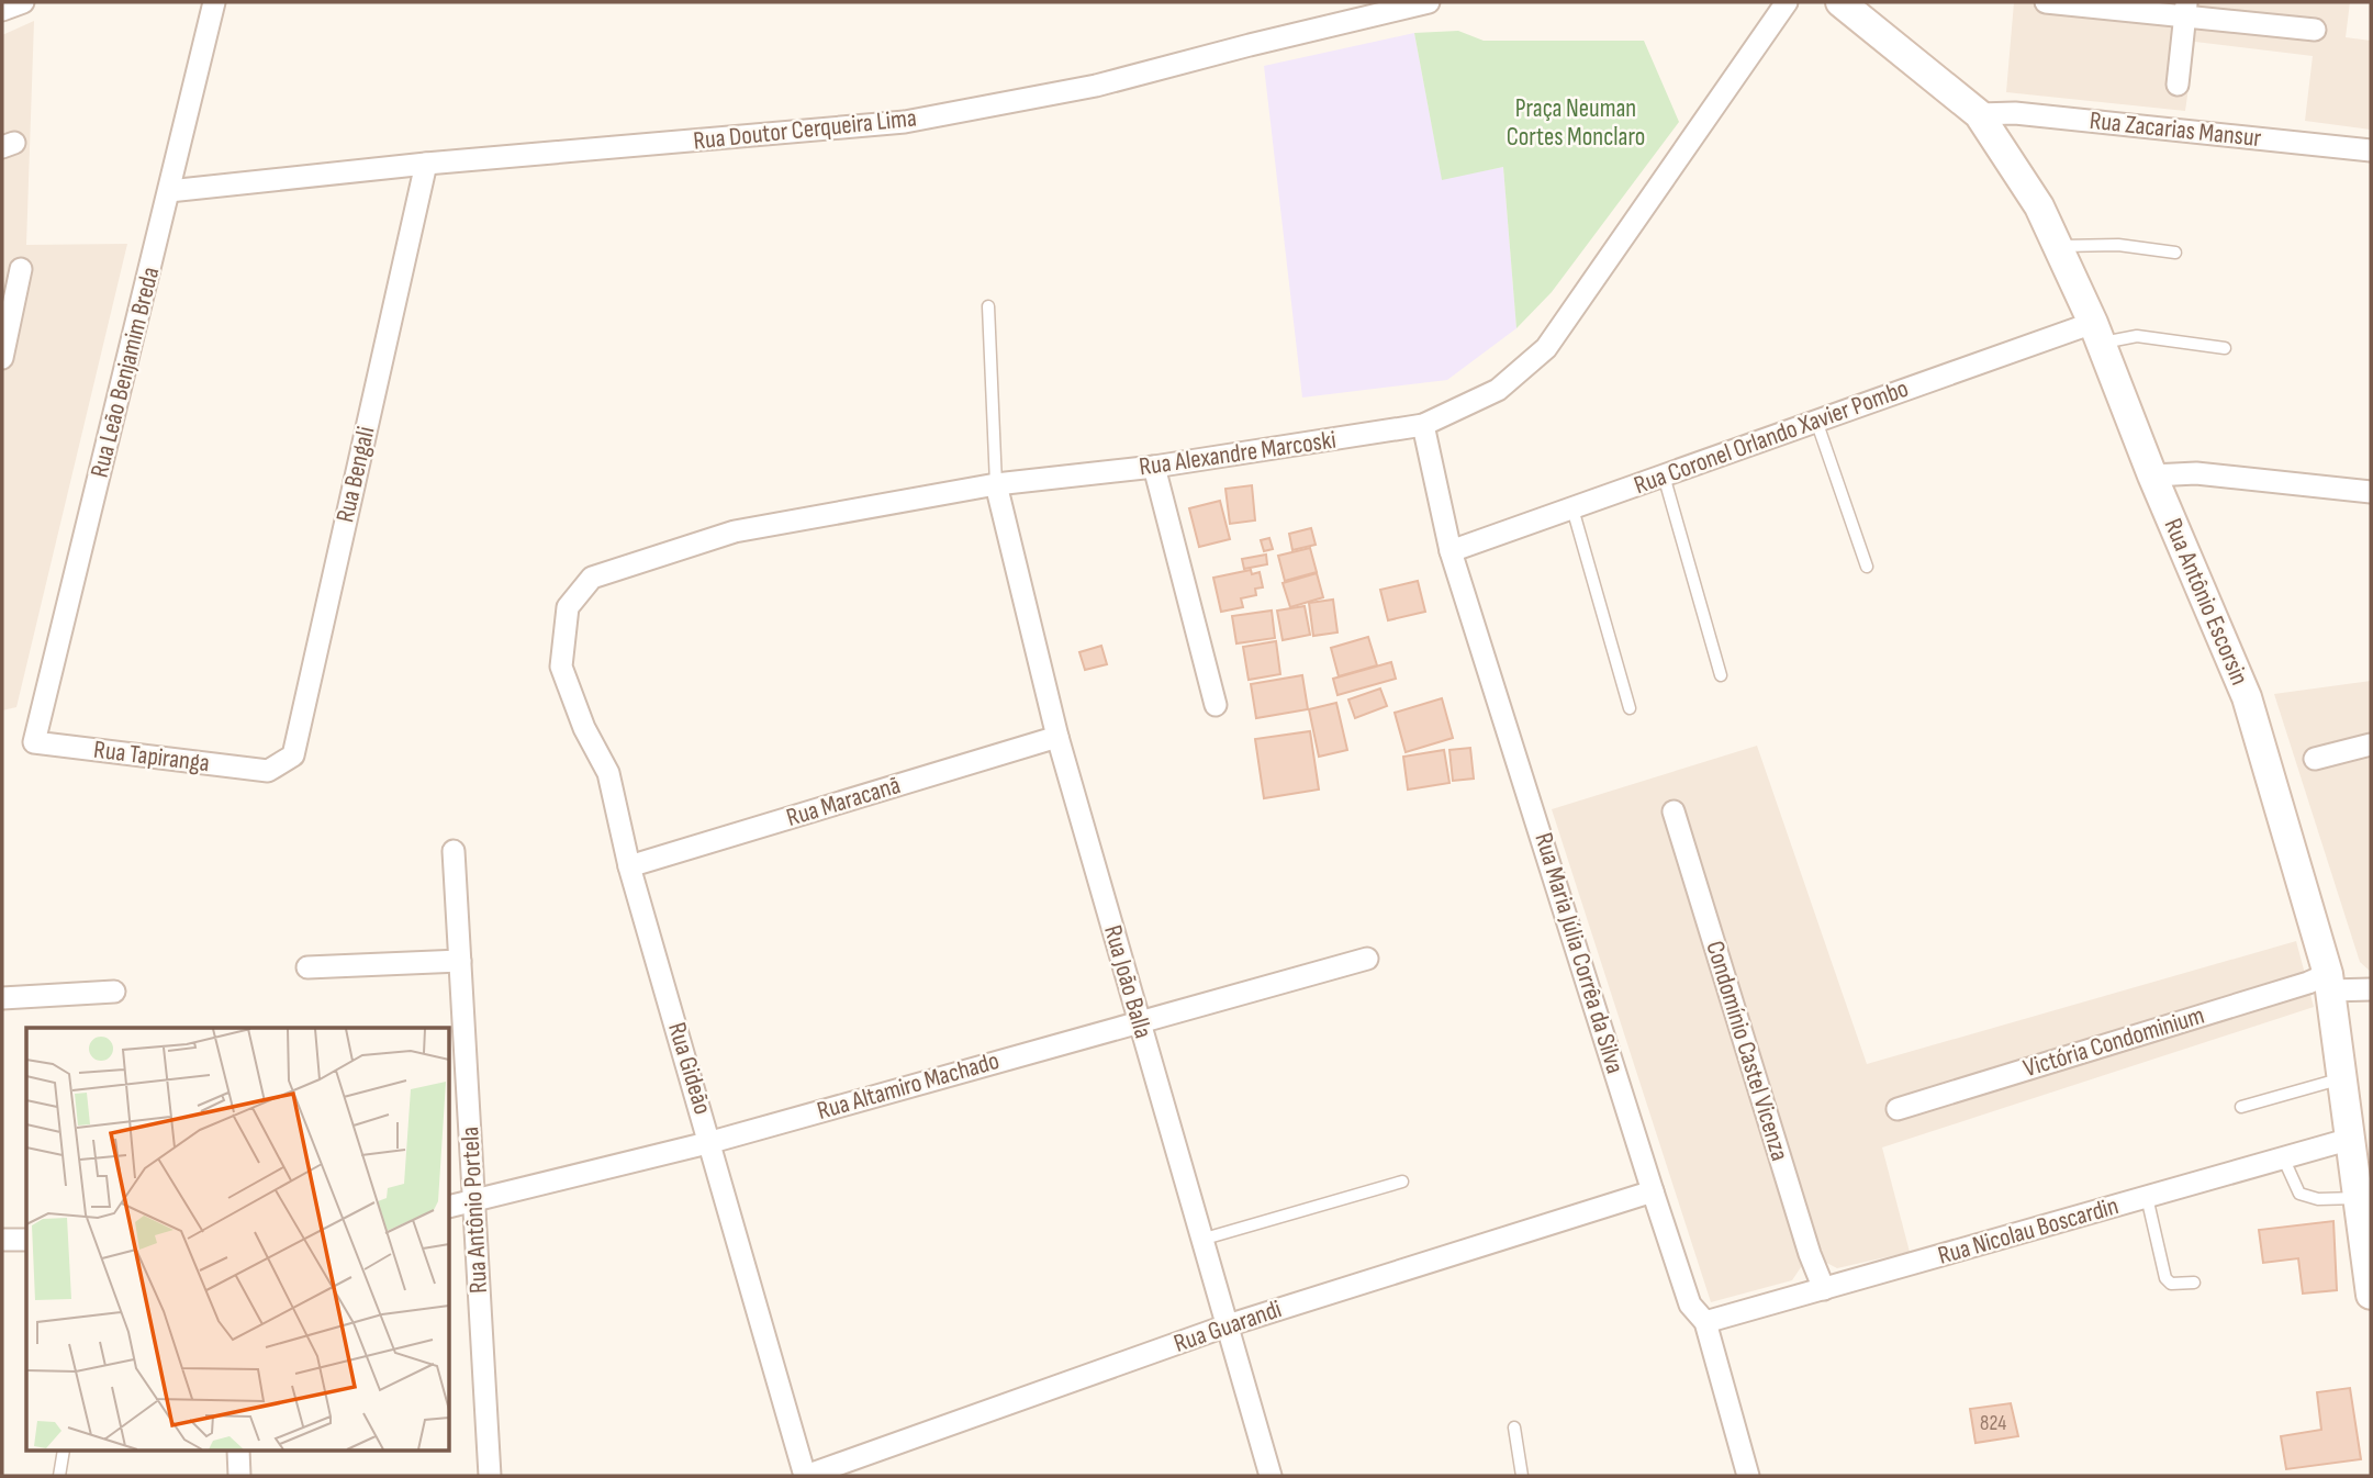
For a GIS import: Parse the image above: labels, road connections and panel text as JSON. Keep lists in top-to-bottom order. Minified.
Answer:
{"streets":{"main road":["Rua Antônio Escorsin"],"street":["Rua Doutor Cerqueira Lima","Rua Zacarias Mansur","Rua Leão Benjamim Breda","Rua Coronel Orlando Xavier Pombo","Rua Alexandre Marcoski","Rua Bengali","Rua Tapiranga","Rua Maracanã","Rua Maria Júlia Corrêa da Silva","Rua João Balla","Victória Condominium","Condomínio Castel Vicenza","Rua Gideão","Rua Altamiro Machado","Rua Antônio Portela","Rua Nicolau Boscardin","Rua Guarandi"]},"crossings":[["Rua Doutor Cerqueira Lima","Rua Leão Benjamim Breda"],["Rua Doutor Cerqueira Lima","Rua Bengali"],["Rua Zacarias Mansur","Rua Antônio Escorsin"],["Rua Leão Benjamim Breda","Rua Tapiranga"],["Rua Coronel Orlando Xavier Pombo","Rua Antônio Escorsin"],["Rua Coronel Orlando Xavier Pombo","Rua Maria Júlia Corrêa da Silva"],["Rua Alexandre Marcoski","Rua Maria Júlia Corrêa da Silva"],["Rua Alexandre Marcoski","Rua João Balla"],["Rua Alexandre Marcoski","Rua Gideão"],["Rua Bengali","Rua Tapiranga"],["Rua Antônio Escorsin","Victória Condominium"],["Rua Antônio Escorsin","Rua Nicolau Boscardin"],["Rua Maracanã","Rua João Balla"],["Rua Maracanã","Rua Gideão"],["Rua Maria Júlia Corrêa da Silva","Rua Nicolau Boscardin"],["Rua Maria Júlia Corrêa da Silva","Rua Guarandi"],["Rua João Balla","Rua Altamiro Machado"],["Rua João Balla","Rua Guarandi"],["Condomínio Castel Vicenza","Rua Nicolau Boscardin"],["Rua Gideão","Rua Altamiro Machado"],["Rua Gideão","Rua Guarandi"],["Rua Altamiro Machado","Rua Antônio Portela"]],"parks":["Praça Neuman Cortes Monclaro"],"house_numbers":["824"]}
